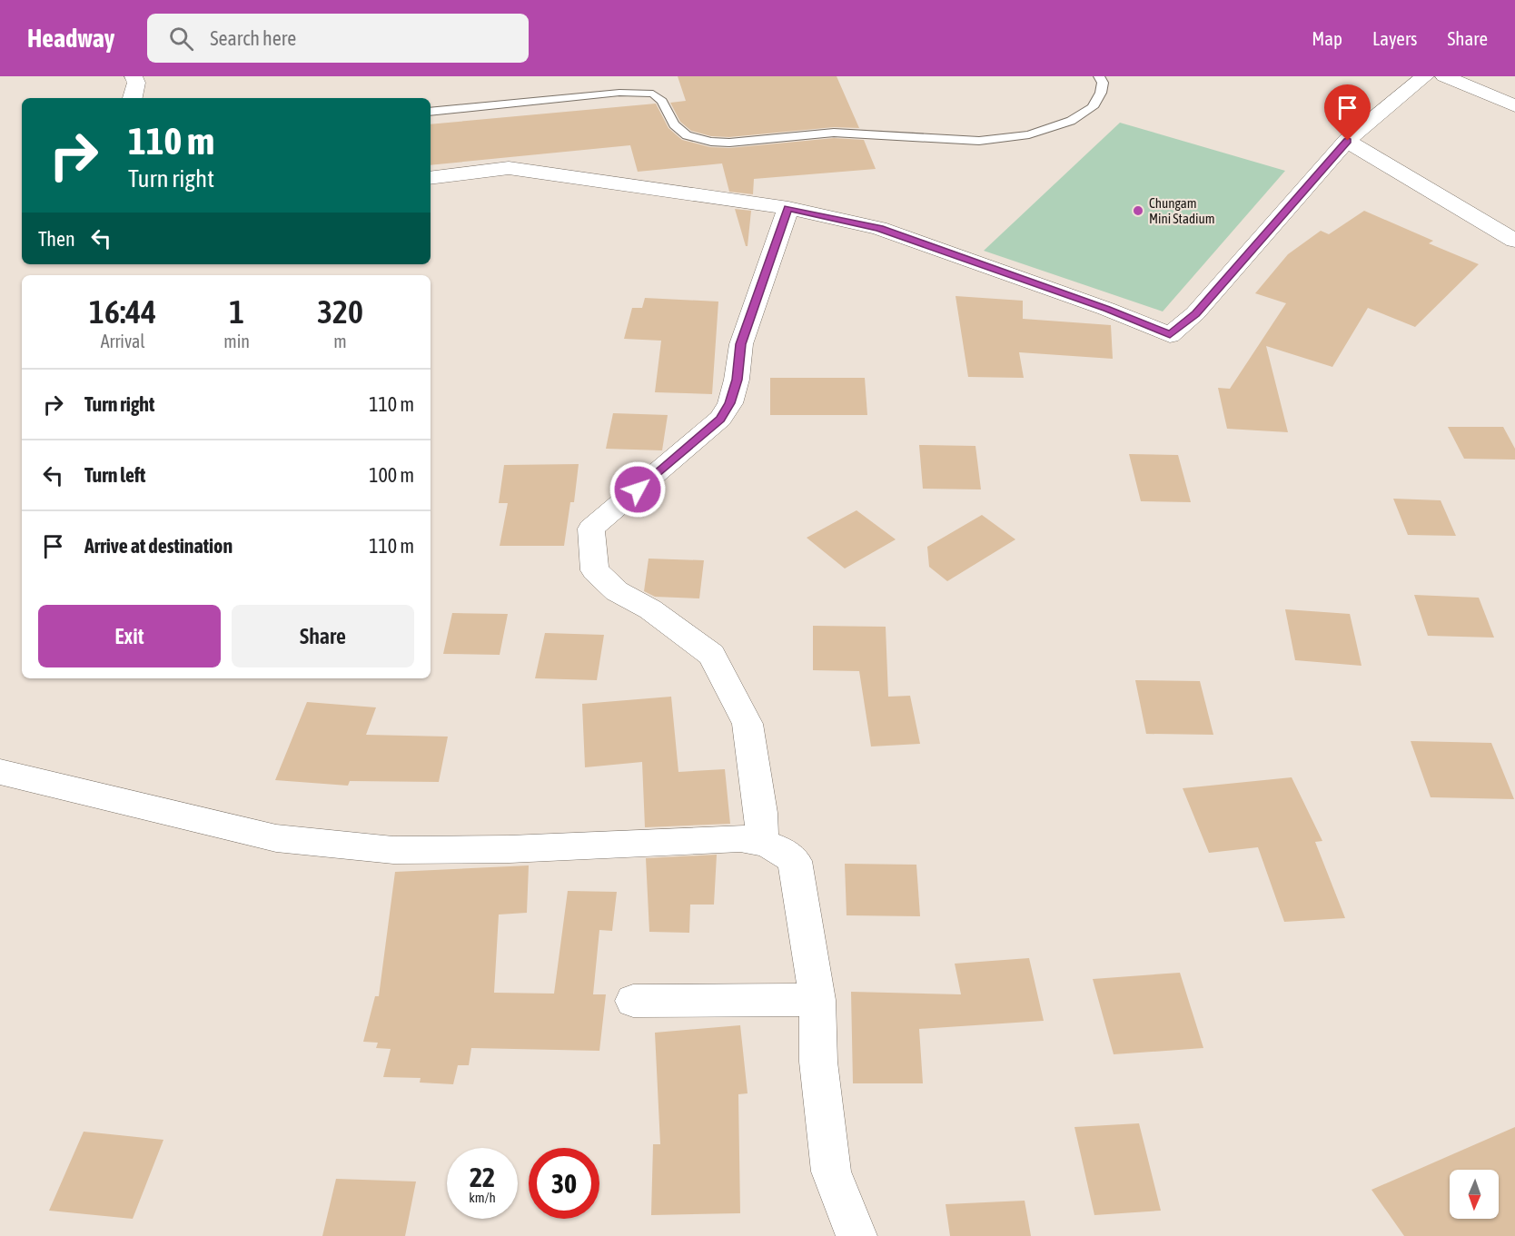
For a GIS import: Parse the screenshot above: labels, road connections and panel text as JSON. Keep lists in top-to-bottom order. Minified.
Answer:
{"places":["Chungam Mini Stadium"],"north":"bottom","page":{"header":"Headway","search":"Search here","nav":["Map","Layers","Share"],"turn":["110 m","Turn right"],"then":"Then","eta":["16:44","Arrival","1","min","320","m"],"list":[{"name":"Turn right","value":"110 m"},{"name":"Turn left","value":"100 m"},{"name":"Arrive at destination","value":"110 m"}],"buttons":["Exit","Share"],"speed":"22 km/h","limit":"30"}}
